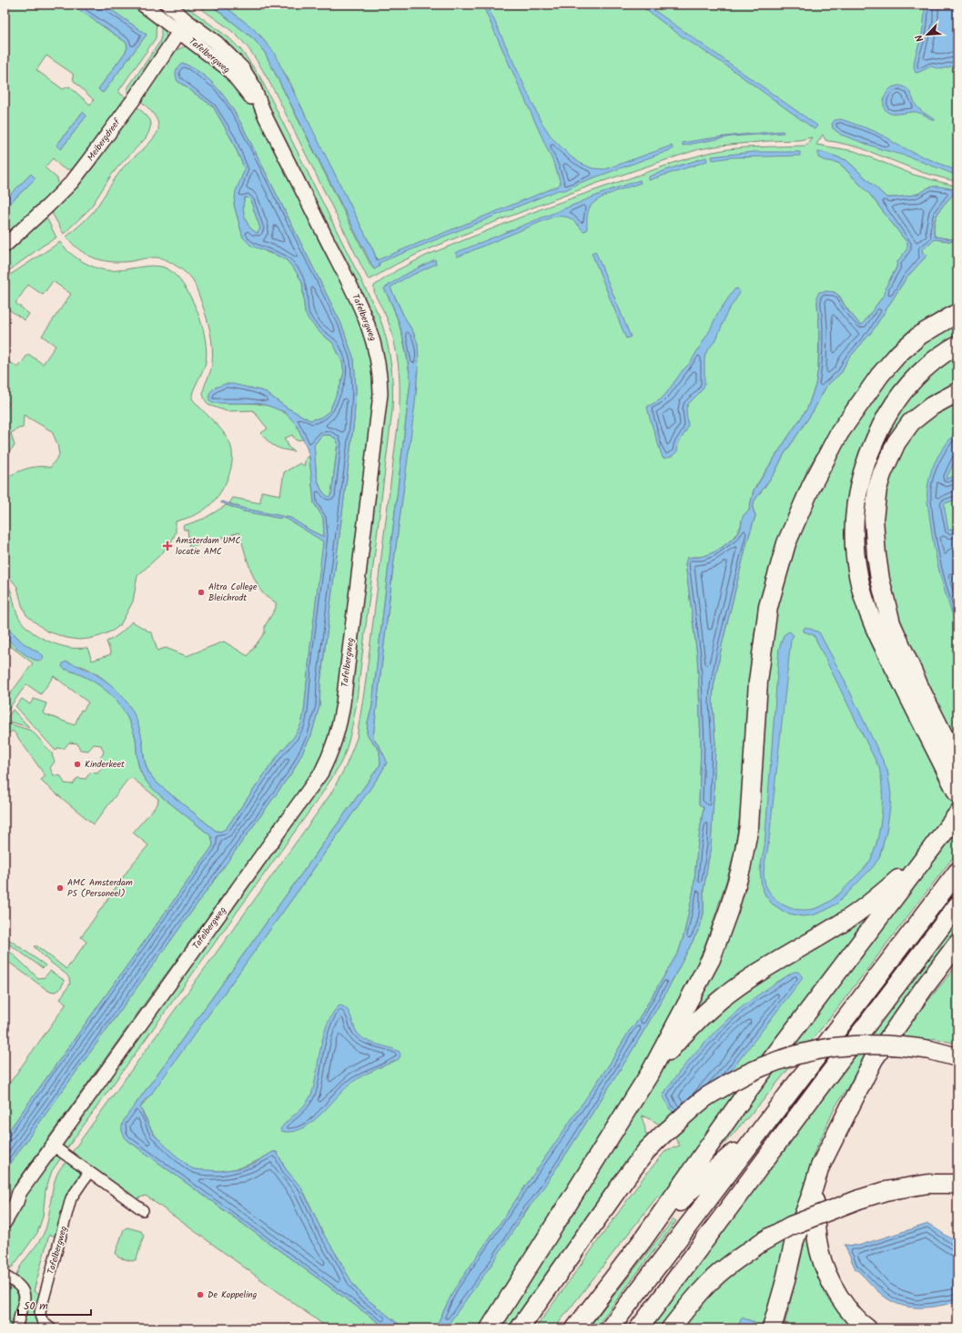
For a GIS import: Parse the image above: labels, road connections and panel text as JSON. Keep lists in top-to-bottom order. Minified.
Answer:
{"streets":{"street":["Tafelbergweg","Meibergdreef"]},"crossings":[["Tafelbergweg","Meibergdreef"]],"places":{"health":["Amsterdam UMC locatie AMC"],"other":["Altra College Bleichrodt","Kinderkeet","AMC Amsterdam P5 (Personeel)","De Koppeling"]},"scale_bar":"50 m","north":"bottom left"}
